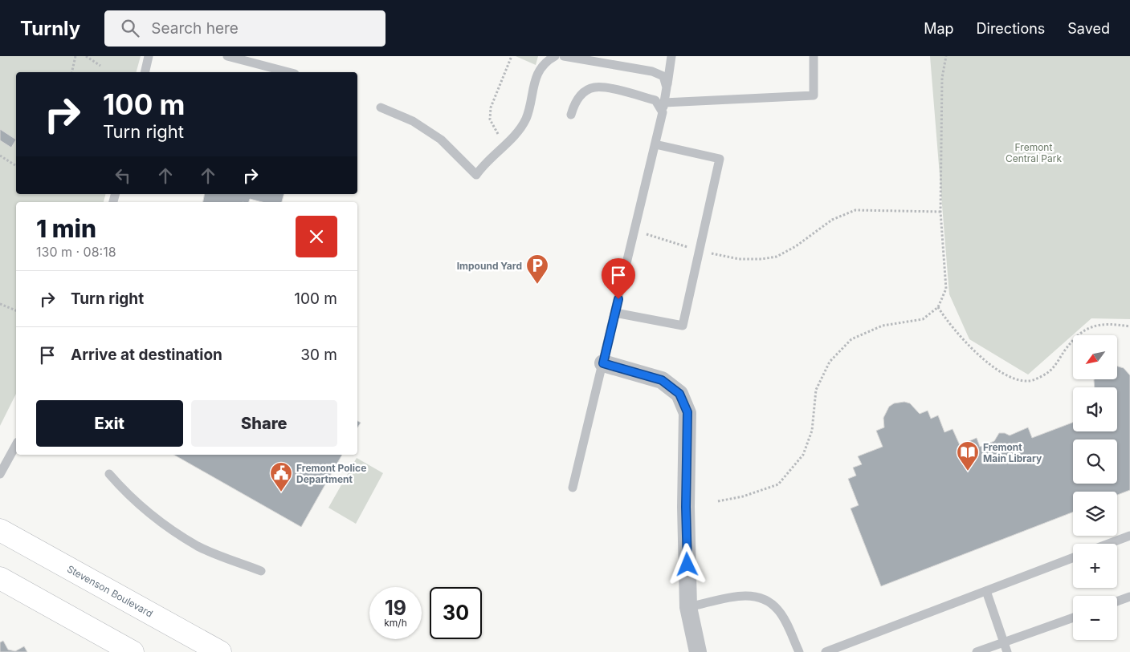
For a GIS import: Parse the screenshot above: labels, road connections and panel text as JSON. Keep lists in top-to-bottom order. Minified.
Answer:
{"streets":{"main road":["Stevenson Boulevard"]},"parks":["Fremont Central Park"],"places":{"parking":["Impound Yard"],"library":["Fremont Main Library"],"public building":["Fremont Police Department"]},"north":"bottom left","page":{"header":"Turnly","search":"Search here","nav":["Map","Directions","Saved"],"turn":["100 m","Turn right"],"heading":["1 min","130 m · 08:18"],"list":[{"name":"Turn right","value":"100 m"},{"name":"Arrive at destination","value":"30 m"}],"map_buttons":["+","−"],"buttons":["Exit","Share"],"speed":"19 km/h","limit":"30"}}
